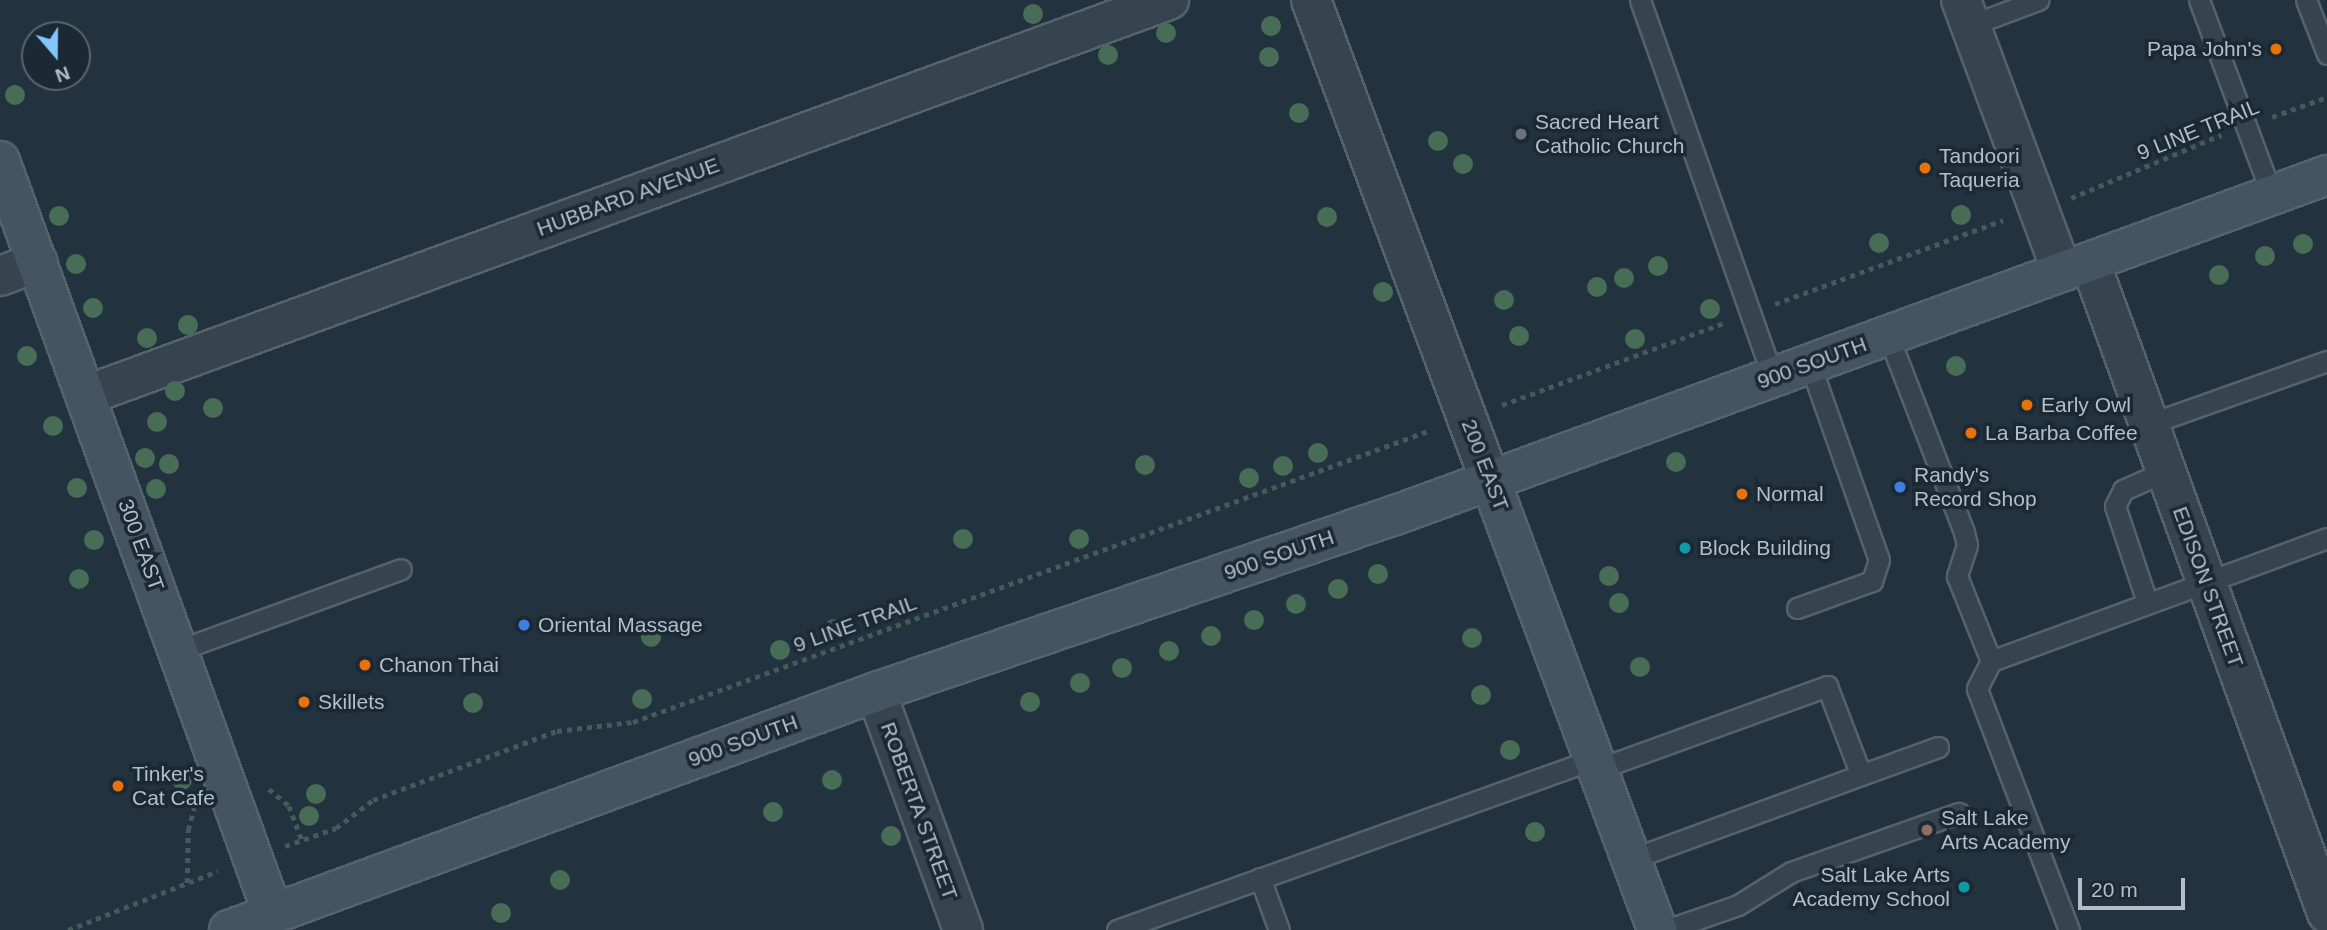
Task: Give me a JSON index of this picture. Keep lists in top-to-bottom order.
{
  "streets": {
    "street": [
      "HUBBARD AVENUE",
      "900 SOUTH",
      "200 EAST",
      "300 EAST",
      "EDISON STREET",
      "ROBERTA STREET"
    ],
    "path": ["9 LINE TRAIL"]
  },
  "crossings": [
    ["HUBBARD AVENUE", "300 EAST"],
    ["900 SOUTH", "200 EAST"],
    ["900 SOUTH", "300 EAST"],
    ["900 SOUTH", "EDISON STREET"],
    ["900 SOUTH", "ROBERTA STREET"]
  ],
  "places": [
    "Papa John's",
    "Sacred Heart Catholic Church",
    "Tandoori Taqueria",
    "Early Owl",
    "La Barba Coffee",
    "Randy's Record Shop",
    "Normal",
    "Block Building",
    "Oriental Massage",
    "Chanon Thai",
    "Skillets",
    "Tinker's Cat Cafe",
    "Salt Lake Arts Academy",
    "Salt Lake Arts Academy School"
  ],
  "scale_bar": "20 m",
  "north": "bottom"
}
